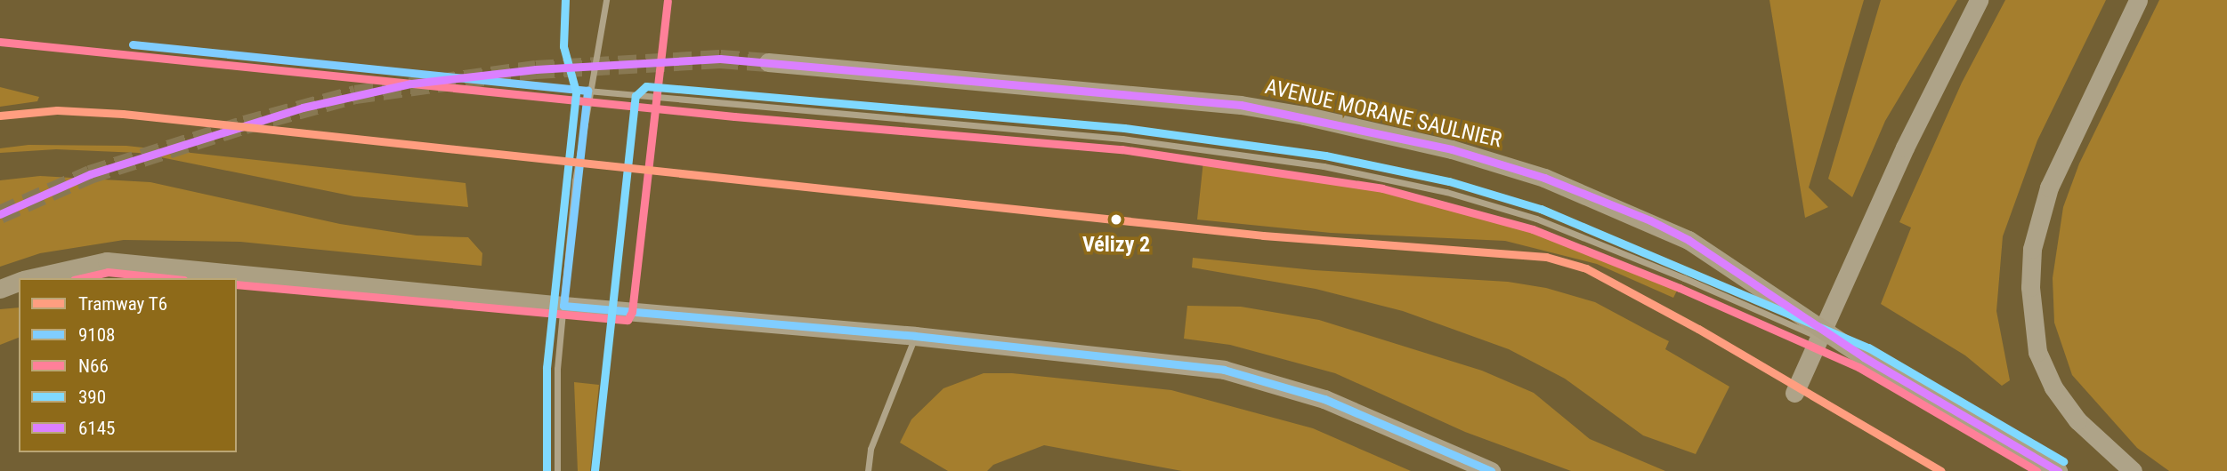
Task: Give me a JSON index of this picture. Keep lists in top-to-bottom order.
{
  "streets": {
    "main road": ["AVENUE MORANE SAULNIER"]
  },
  "places": ["Vélizy 2"],
  "lines": [
    "transit line 390",
    "transit line N66",
    "transit line 9108",
    "transit line 6145",
    "tram line T6"
  ],
  "legend": [
    "Tramway T6",
    "9108",
    "N66",
    "390",
    "6145"
  ]
}
